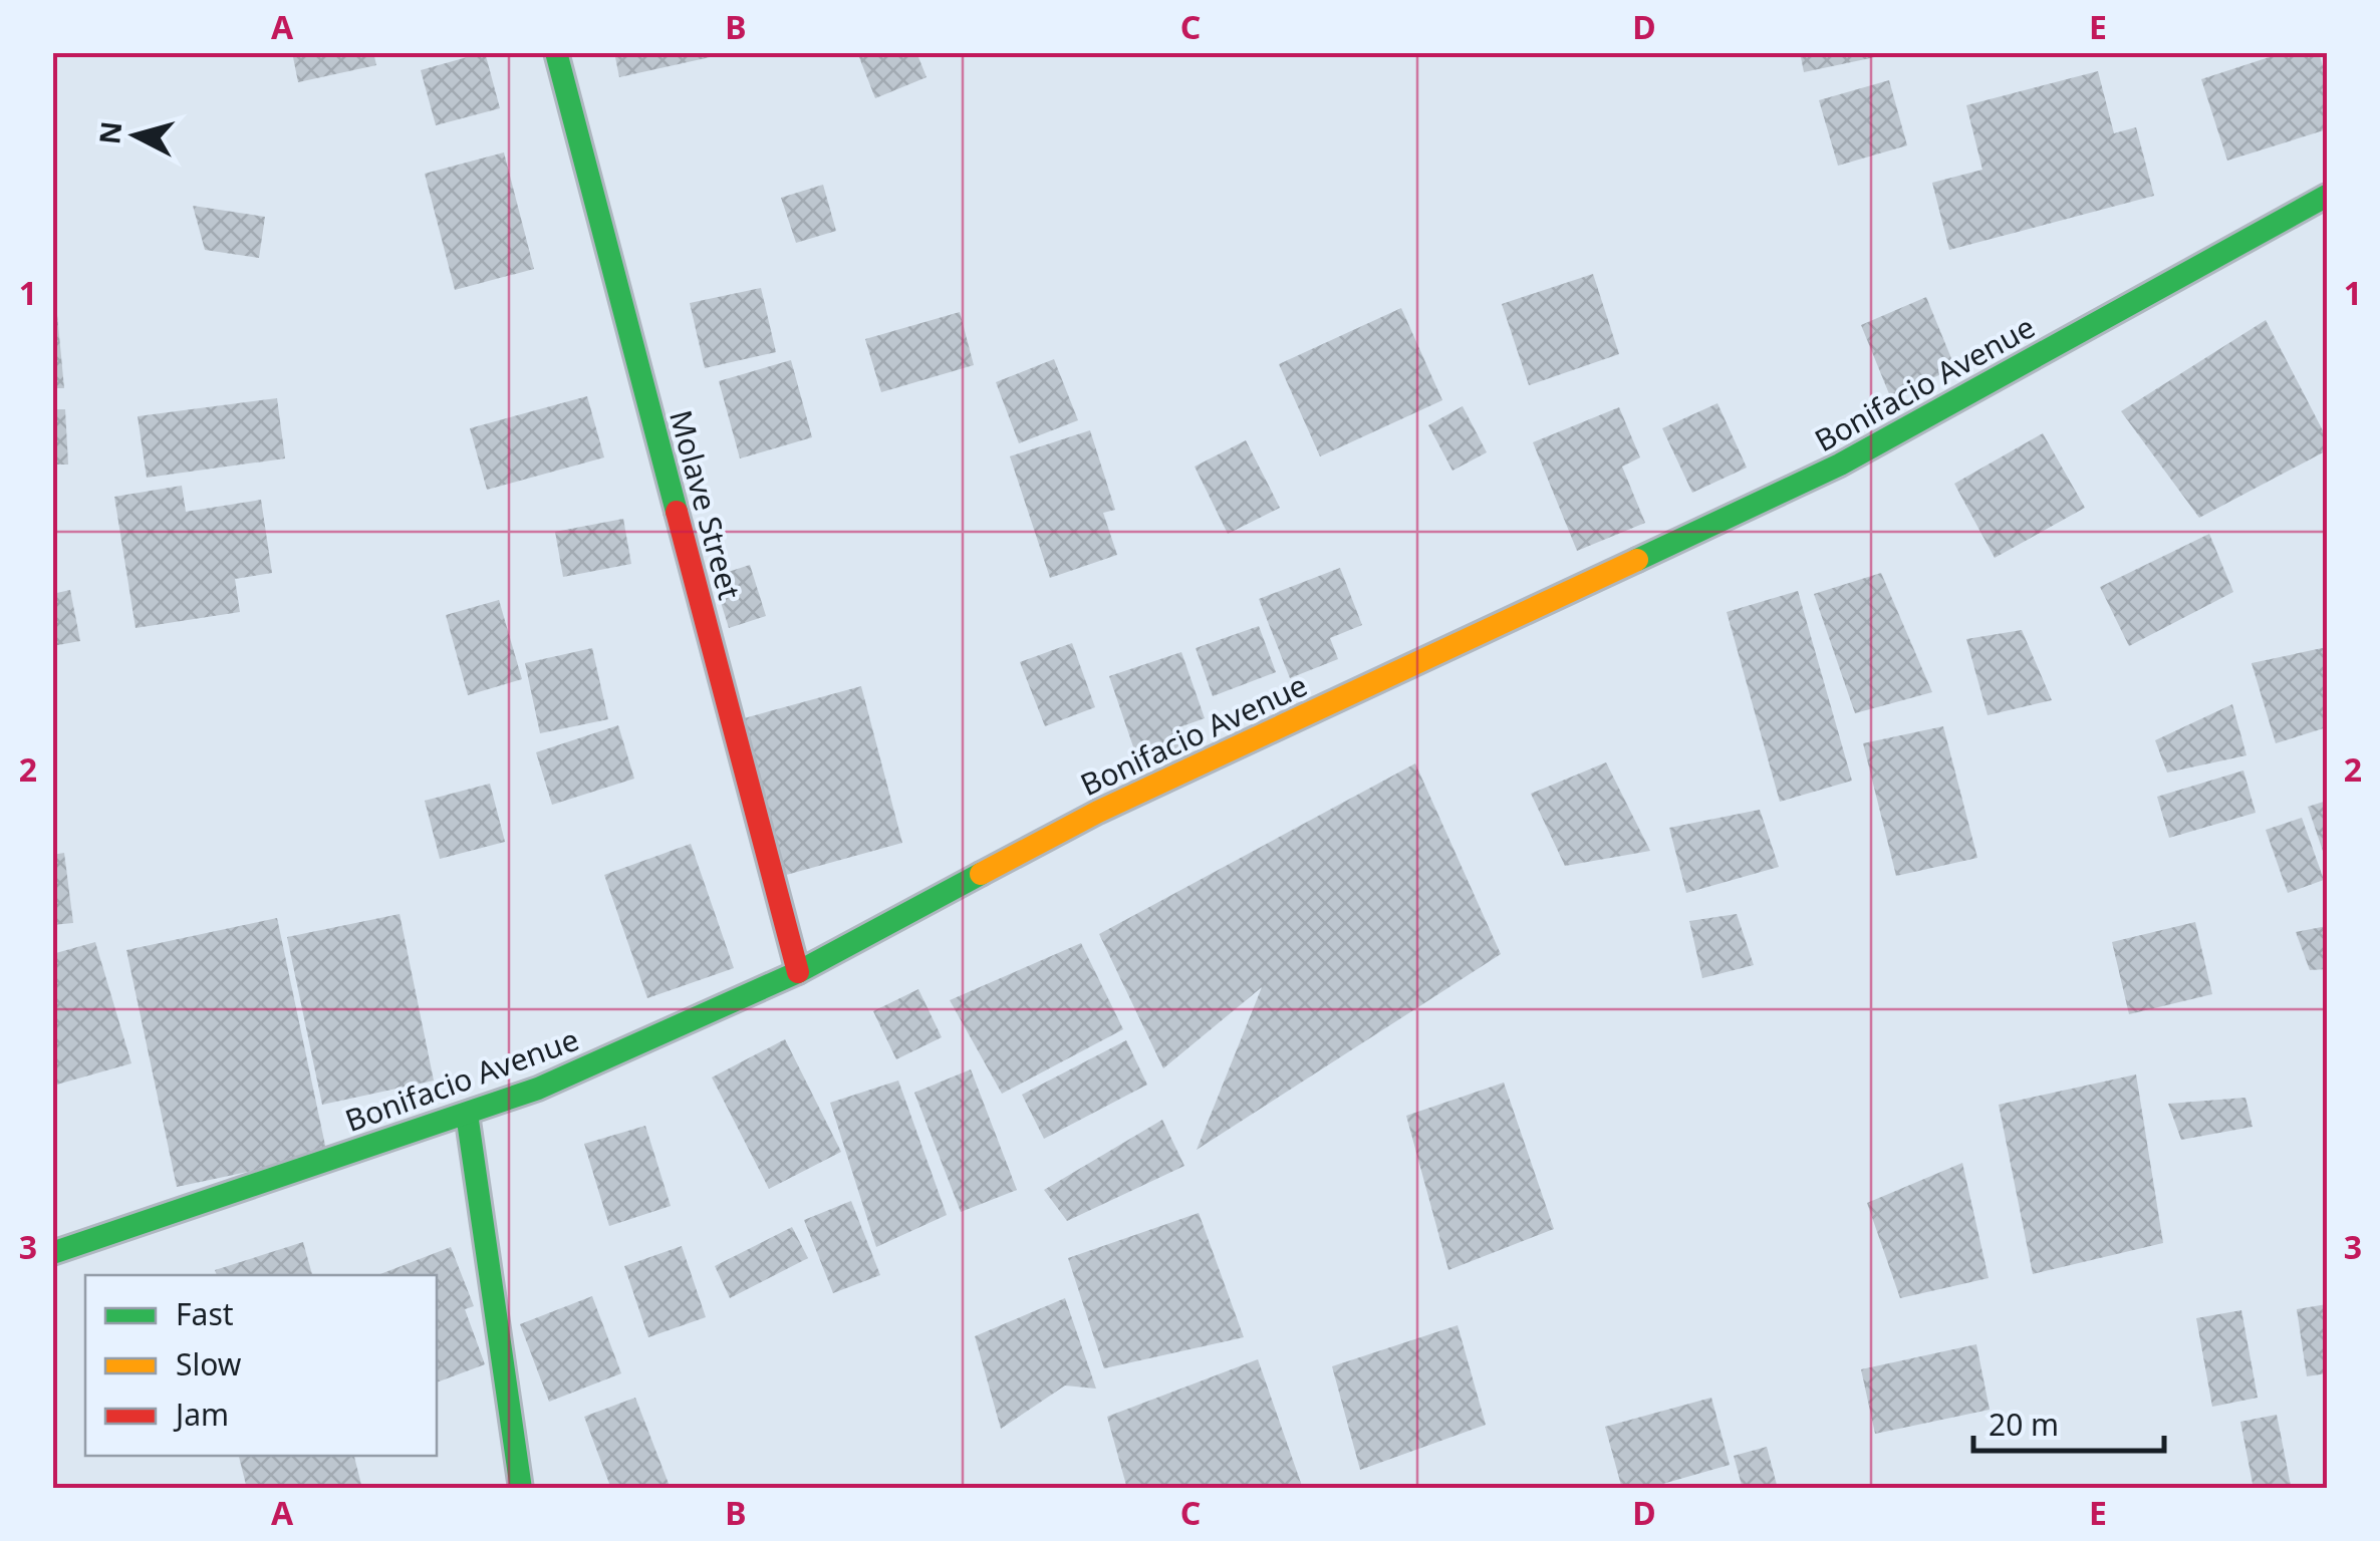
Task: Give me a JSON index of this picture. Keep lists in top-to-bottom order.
{
  "streets": {
    "street": ["Bonifacio Avenue", "Molave Street"]
  },
  "crossings": [
    ["Bonifacio Avenue", "Molave Street"]
  ],
  "legend": ["Fast", "Slow", "Jam"],
  "scale_bar": "20 m",
  "north": "left",
  "grid": {
    "columns": [
      "A",
      "B",
      "C",
      "D",
      "E"
    ],
    "rows": ["1", "2", "3"]
  }
}
